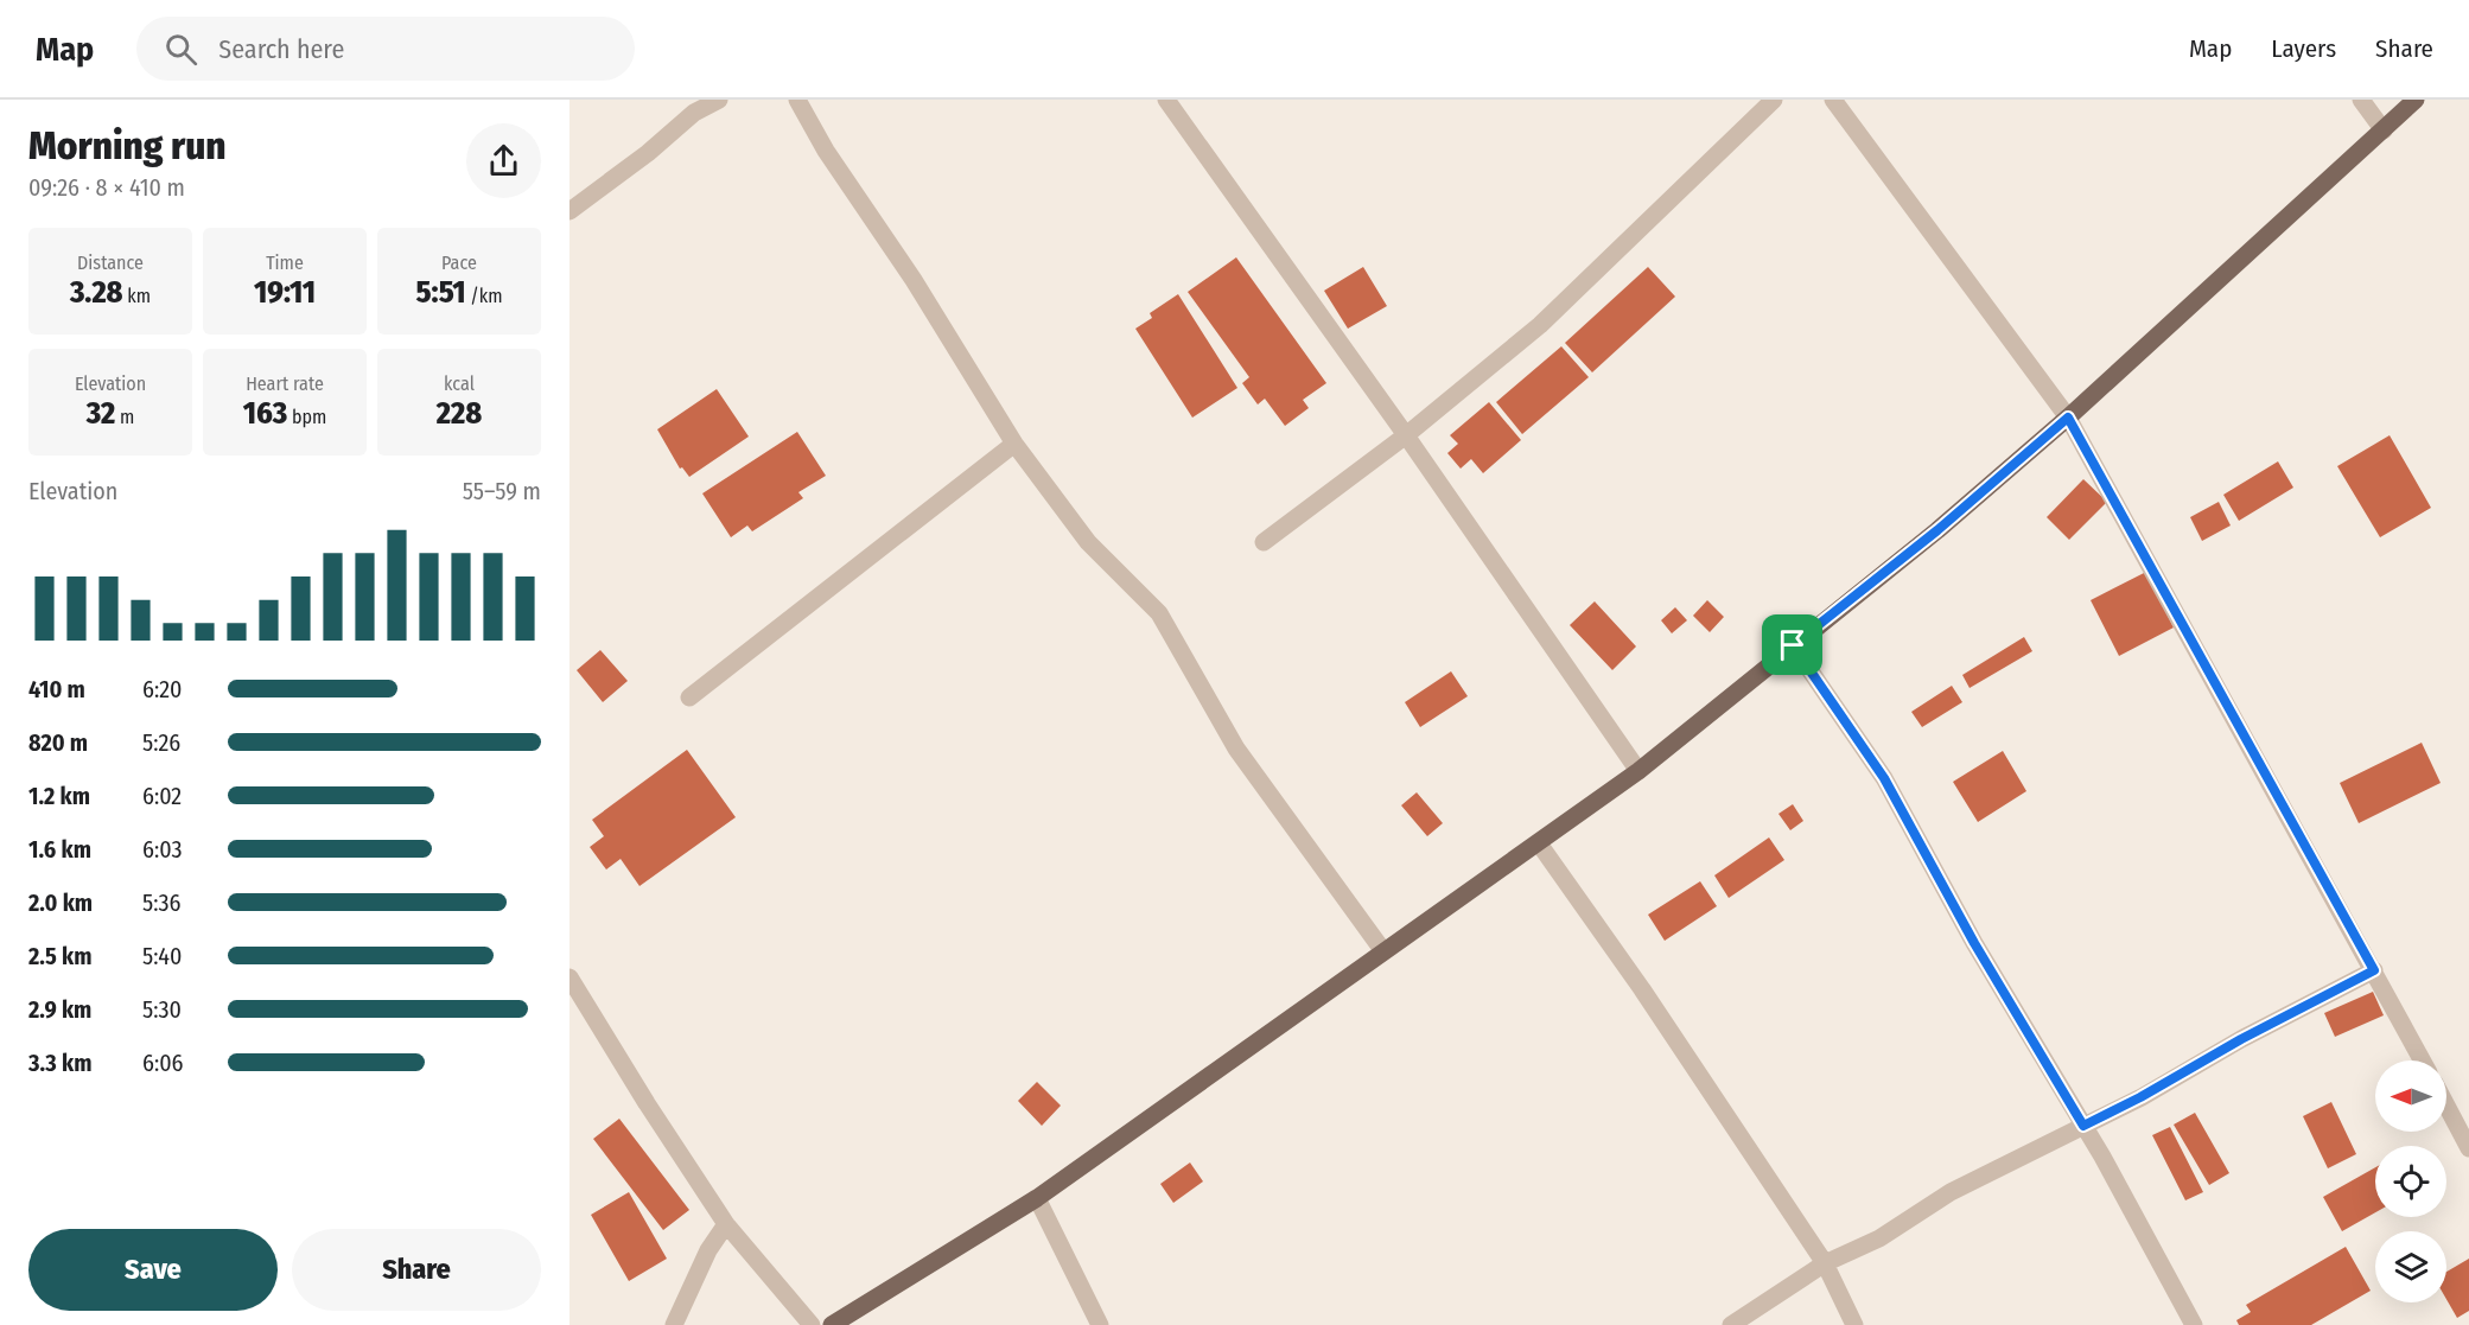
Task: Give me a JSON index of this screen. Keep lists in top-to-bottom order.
{
  "north": "left",
  "page": {
    "header": "Map",
    "search": "Search here",
    "nav": ["Map", "Layers", "Share"],
    "heading": ["Morning run", "09:26 · 8 × 410 m"],
    "stats": [
      ["Distance", "3.28 km"],
      ["Time", "19:11"],
      ["Pace", "5:51 /km"],
      ["Elevation", "32 m"],
      ["Heart rate", "163 bpm"],
      ["kcal", "228"]
    ],
    "chart": ["Elevation", "55–59 m"],
    "list": [
      {
        "name": "410 m",
        "note": "6:20"
      },
      {
        "name": "820 m",
        "note": "5:26"
      },
      {
        "name": "1.2 km",
        "note": "6:02"
      },
      {
        "name": "1.6 km",
        "note": "6:03"
      },
      {
        "name": "2.0 km",
        "note": "5:36"
      },
      {
        "name": "2.5 km",
        "note": "5:40"
      },
      {
        "name": "2.9 km",
        "note": "5:30"
      },
      {
        "name": "3.3 km",
        "note": "6:06"
      }
    ],
    "buttons": ["Save", "Share"]
  }
}
